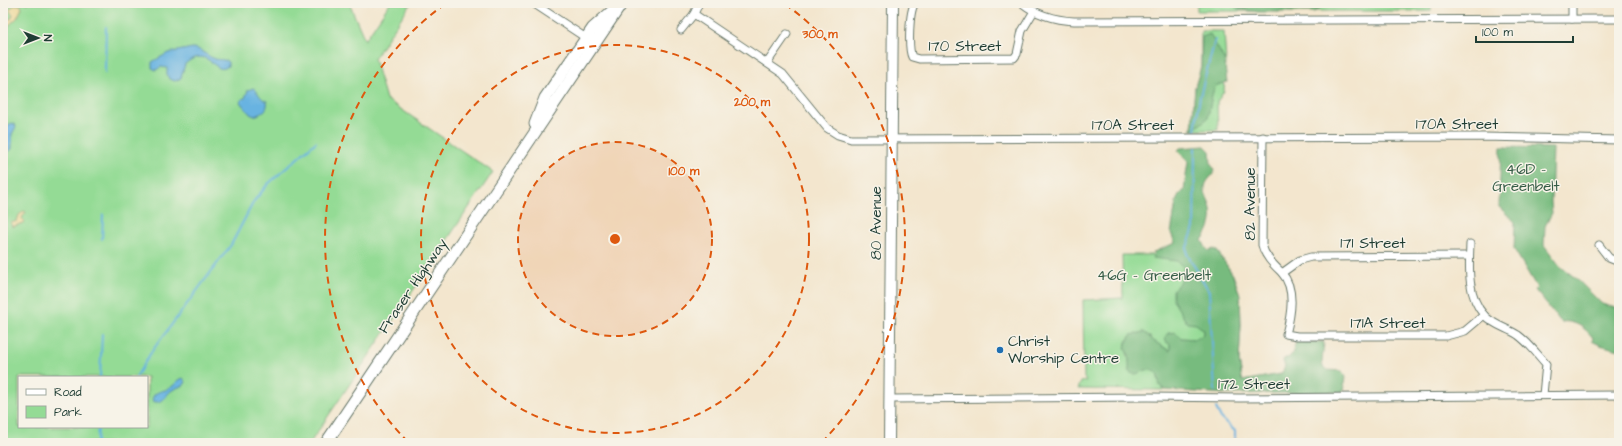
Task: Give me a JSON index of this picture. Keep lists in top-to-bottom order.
{
  "streets": {
    "main road": ["80 Avenue", "Fraser Highway"],
    "street": [
      "170 Street",
      "170A Street",
      "82 Avenue",
      "171 Street",
      "171A Street",
      "172 Street"
    ]
  },
  "crossings": [
    ["170A Street", "82 Avenue"],
    ["170A Street", "80 Avenue"],
    ["82 Avenue", "171 Street"],
    ["82 Avenue", "171A Street"],
    ["80 Avenue", "172 Street"]
  ],
  "parks": ["46D - Greenbelt", "46G - Greenbelt"],
  "places": ["Christ Worship Centre"],
  "legend": ["Road", "Park"],
  "scale_bar": "100 m",
  "north": "right",
  "rings": ["300 m", "200 m", "100 m"]
}
